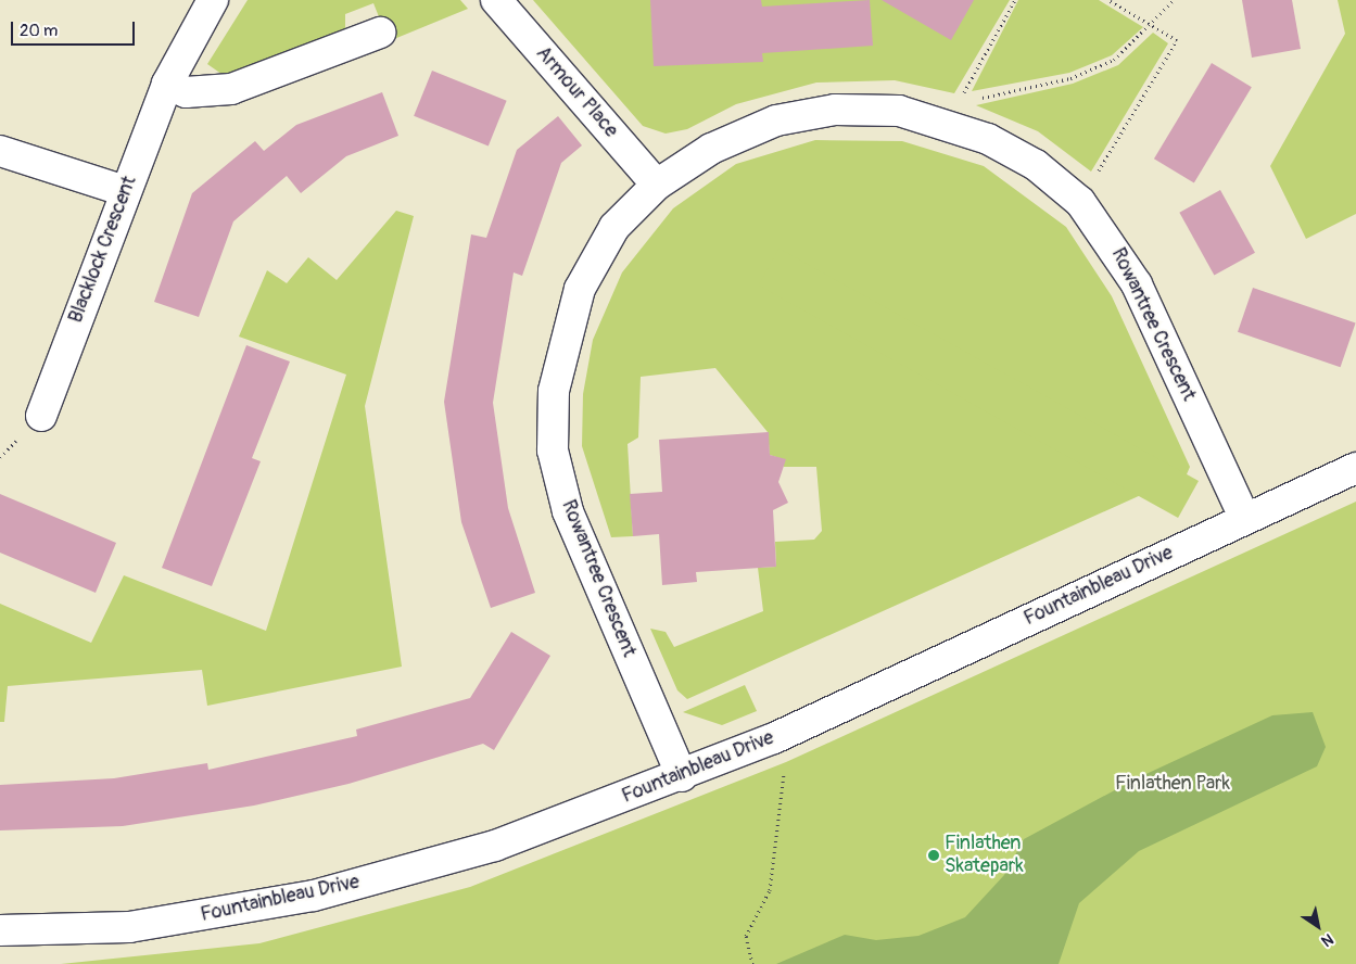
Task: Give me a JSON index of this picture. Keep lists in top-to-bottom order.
{
  "streets": {
    "street": [
      "Armour Place",
      "Blacklock Crescent",
      "Rowantree Crescent",
      "Fountainbleau Drive"
    ]
  },
  "crossings": [
    ["Armour Place", "Rowantree Crescent"],
    ["Rowantree Crescent", "Fountainbleau Drive"]
  ],
  "parks": ["Finlathen Park"],
  "places": ["Finlathen Skatepark"],
  "scale_bar": "20 m",
  "north": "bottom right"
}
